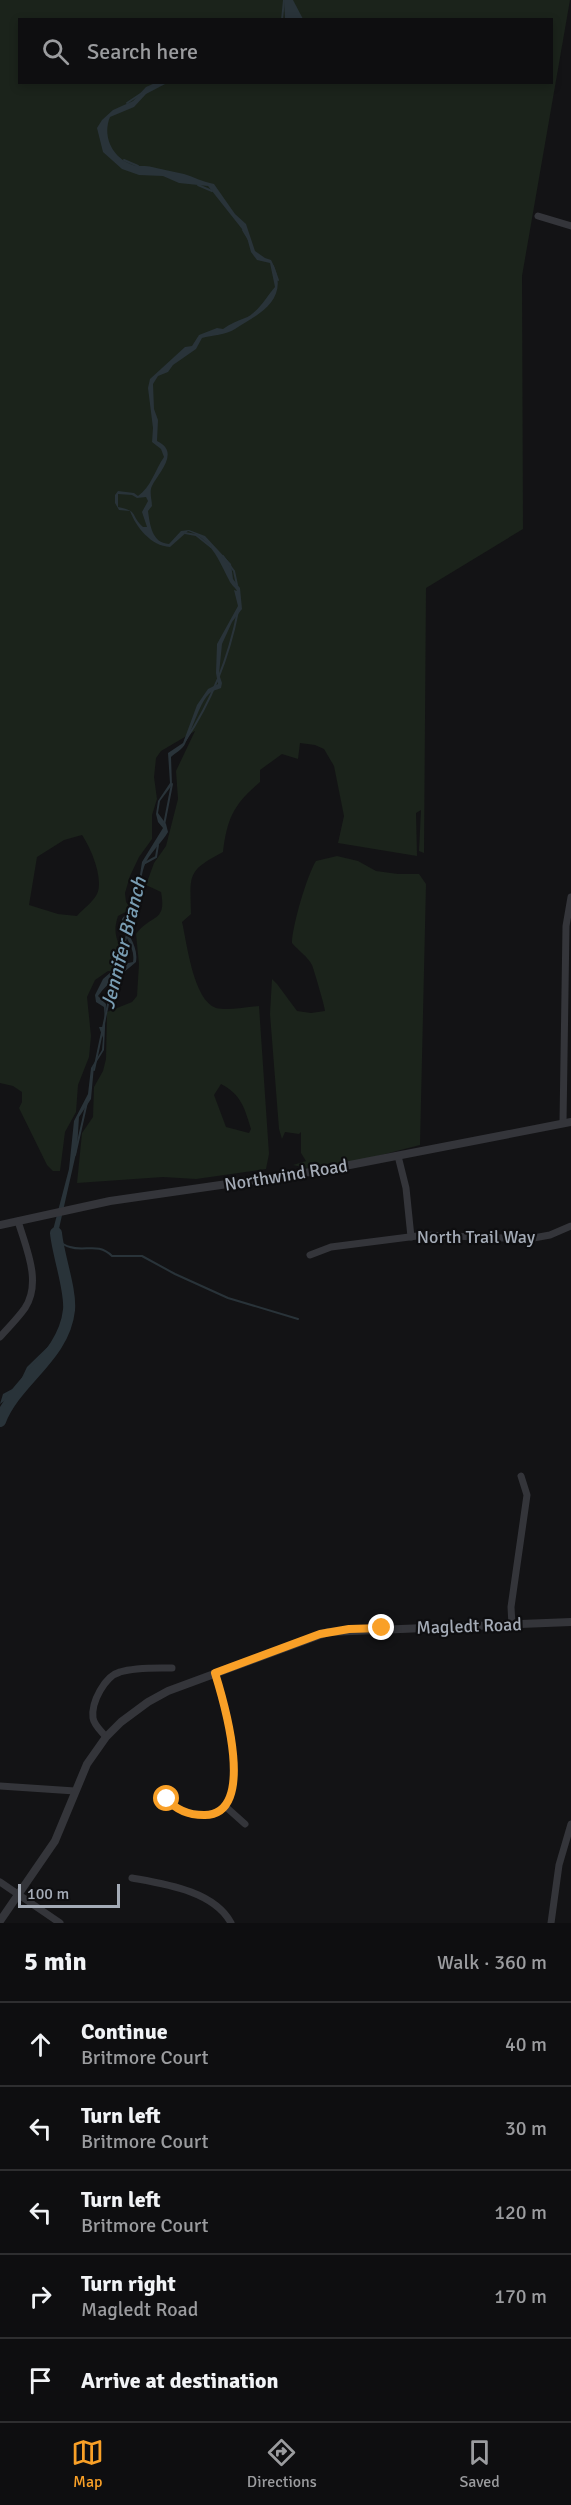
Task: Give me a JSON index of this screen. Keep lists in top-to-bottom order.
{
  "streets": {
    "street": ["Northwind Road", "North Trail Way", "Magledt Road"]
  },
  "water": ["Jennifer Branch"],
  "scale_bar": "100 m",
  "page": {
    "search": "Search here",
    "scale": "100 m",
    "heading": ["5 min", "Walk · 360 m"],
    "list": [
      ["Continue", "Britmore Court", "40 m"],
      ["Turn left", "Britmore Court", "30 m"],
      ["Turn left", "Britmore Court", "120 m"],
      ["Turn right", "Magledt Road", "170 m"],
      "Arrive at destination"
    ],
    "nav": ["Map", "Directions", "Saved"]
  }
}
